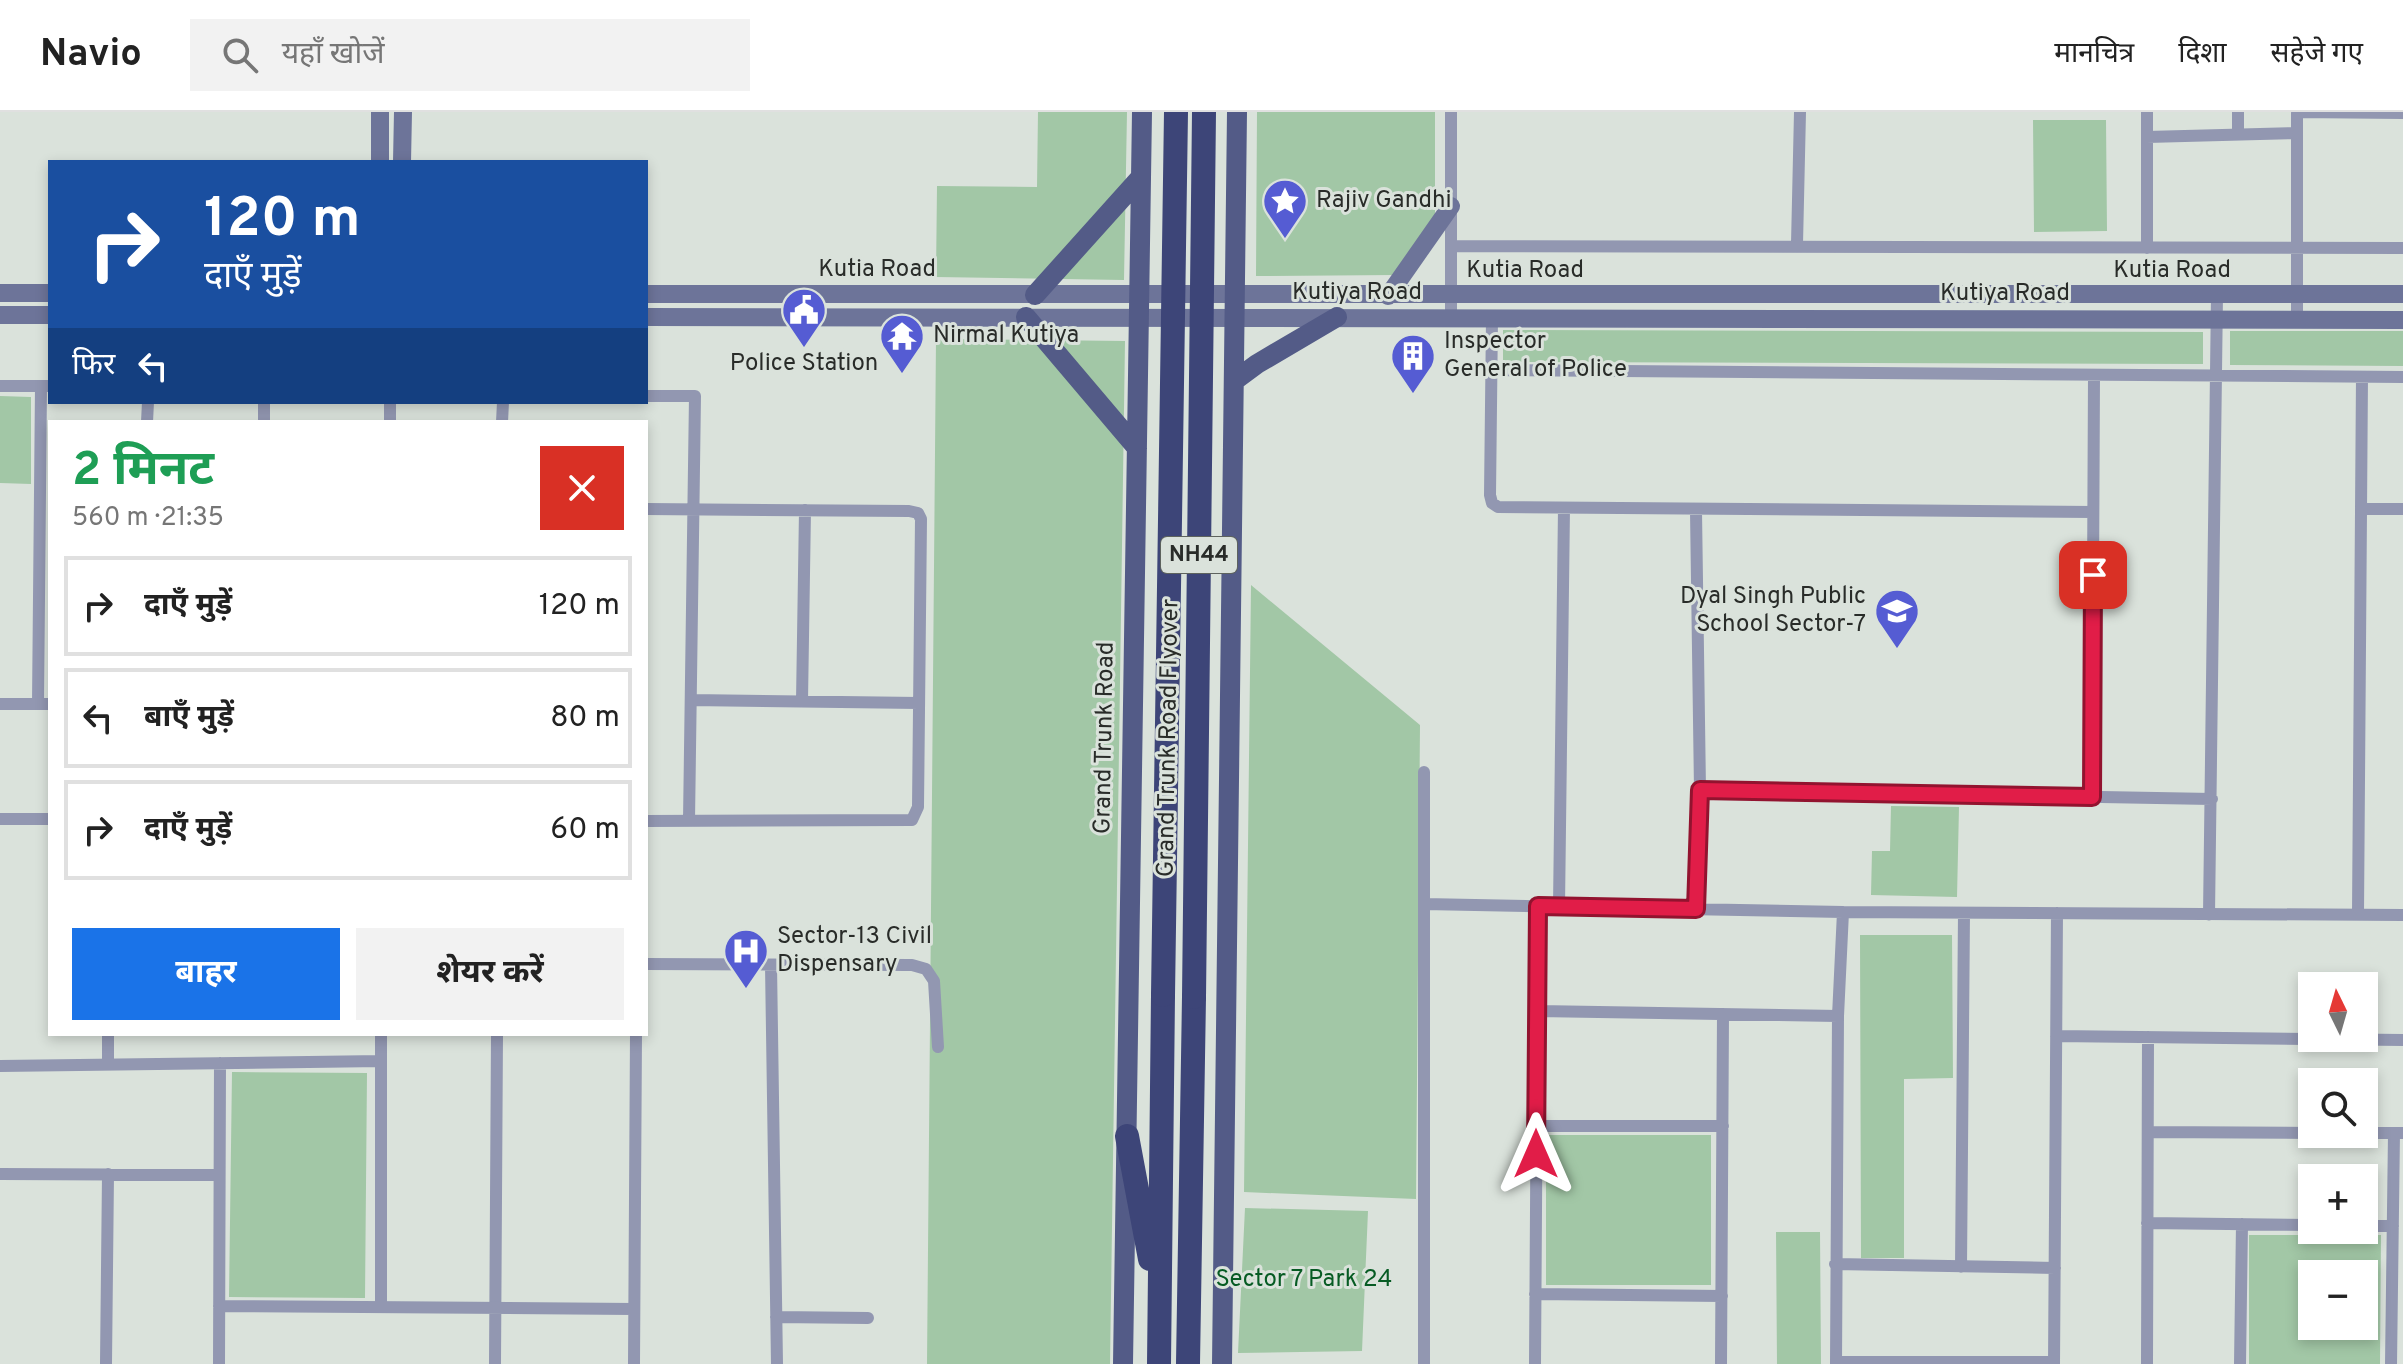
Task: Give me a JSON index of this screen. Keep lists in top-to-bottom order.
{
  "streets": {
    "highway": ["NH44", "Grand Trunk Road Flyover"],
    "main road": ["Grand Trunk Road"],
    "street": ["Kutia Road", "Kutiya Road"]
  },
  "crossings": [
    ["Kutia Road", "Grand Trunk Road"],
    ["Kutiya Road", "Grand Trunk Road"],
    ["NH44", "Grand Trunk Road Flyover"]
  ],
  "parks": ["Sector 7 Park 24"],
  "places": {
    "place": ["Rajiv Gandhi"],
    "public building": ["Police Station"],
    "temple": ["Nirmal Kutiya"],
    "building": ["Inspector General of Police"],
    "school or university": ["Dyal Singh Public School Sector-7"],
    "hospital": ["Sector-13 Civil Dispensary"]
  },
  "north": "top",
  "page": {
    "header": "Navio",
    "search": "यहाँ खोजें",
    "nav": ["मानचित्र", "दिशा", "सहेजे गए"],
    "turn": ["120 m", "दाएँ मुड़ें"],
    "then": "फिर",
    "heading": ["2 मिनट", "560 m · 21:35"],
    "list": [
      {
        "name": "दाएँ मुड़ें",
        "value": "120 m"
      },
      {
        "name": "बाएँ मुड़ें",
        "value": "80 m"
      },
      {
        "name": "दाएँ मुड़ें",
        "value": "60 m"
      }
    ],
    "buttons": ["बाहर", "शेयर करें"],
    "map_buttons": ["+", "−"]
  }
}
